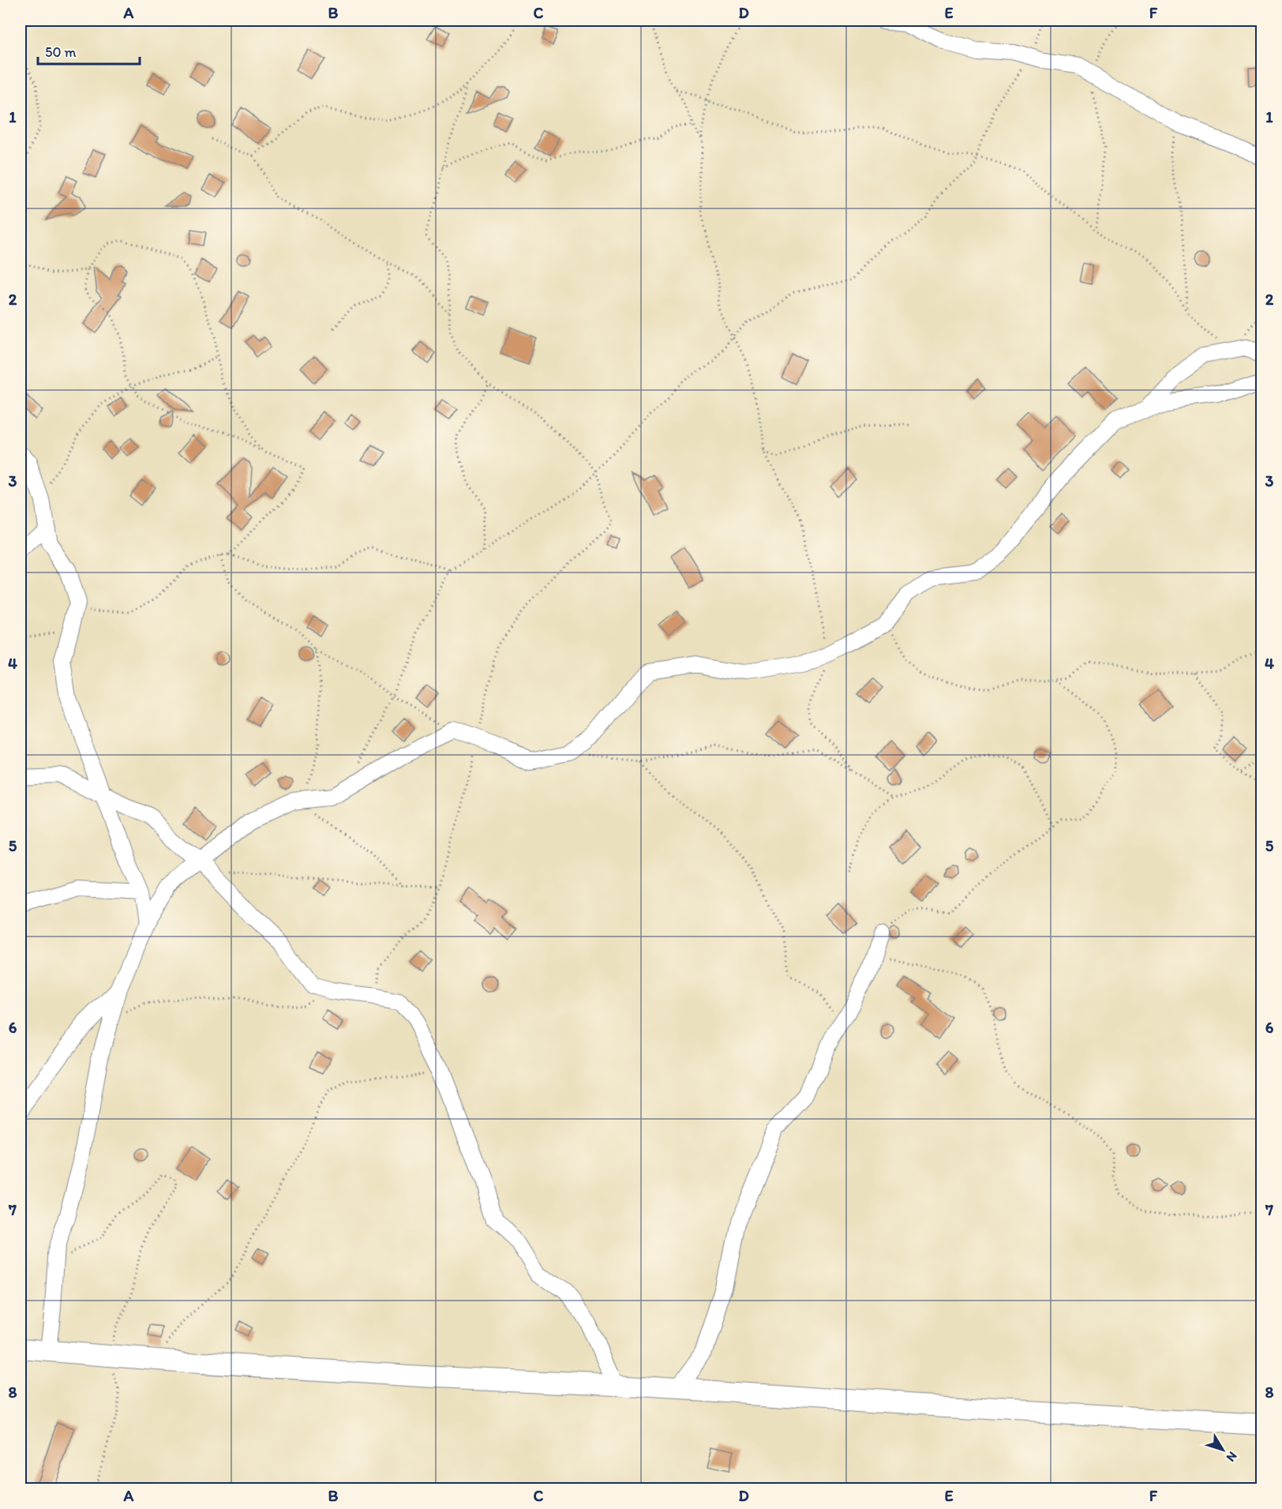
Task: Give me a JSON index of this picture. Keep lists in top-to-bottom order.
{
  "scale_bar": "50 m",
  "north": "bottom right",
  "grid": {
    "columns": [
      "A",
      "B",
      "C",
      "D",
      "E",
      "F"
    ],
    "rows": [
      "1",
      "2",
      "3",
      "4",
      "5",
      "6",
      "7",
      "8"
    ]
  }
}
